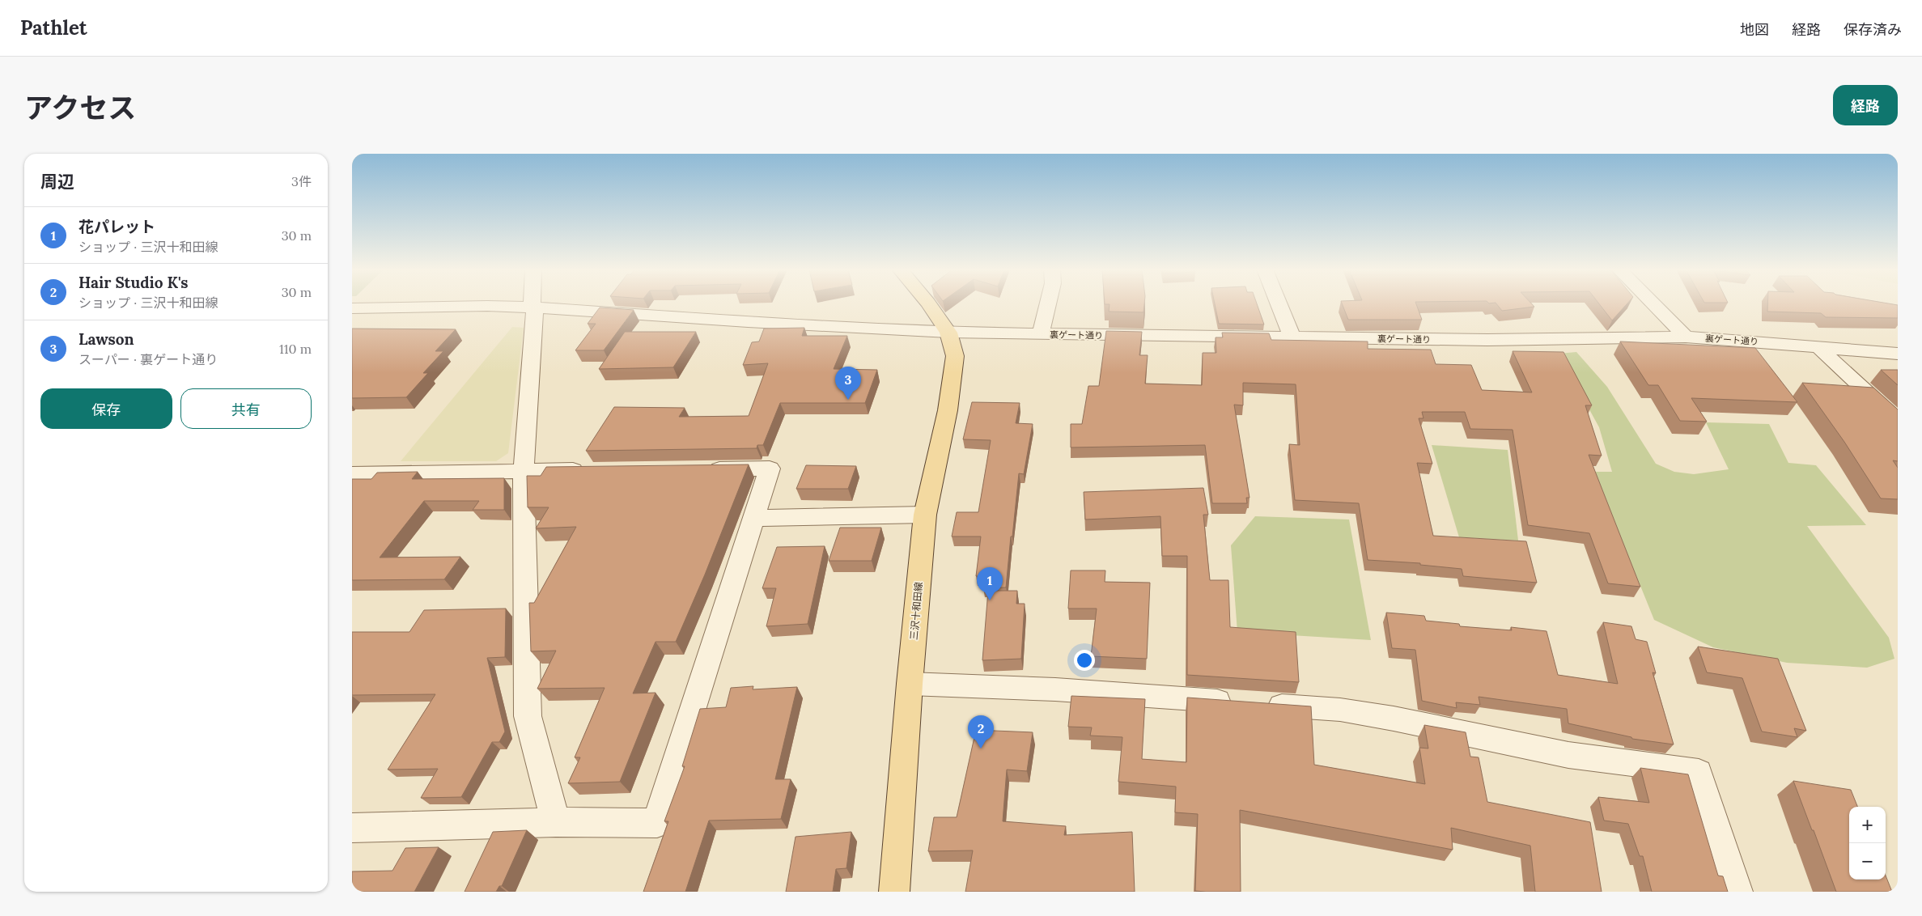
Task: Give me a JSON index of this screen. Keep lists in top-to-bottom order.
{
  "streets": {
    "main road": ["三沢十和田線"],
    "street": ["裏ゲート通り"]
  },
  "crossings": [
    ["裏ゲート通り", "三沢十和田線"]
  ],
  "page": {
    "header": "Pathlet",
    "nav": ["地図", "経路", "保存済み"],
    "title": "アクセス",
    "buttons": [
      "経路",
      ["保存", "共有"]
    ],
    "heading": ["周辺", "3件"],
    "list": [
      {
        "mark": "1",
        "name": "花パレット",
        "note": "ショップ · 三沢十和田線",
        "value": "30 m"
      },
      {
        "mark": "2",
        "name": "Hair Studio K's",
        "note": "ショップ · 三沢十和田線",
        "value": "30 m"
      },
      {
        "mark": "3",
        "name": "Lawson",
        "note": "スーパー · 裏ゲート通り",
        "value": "110 m"
      }
    ],
    "pins": ["3", "1", "2"],
    "map_buttons": ["+", "−"]
  }
}
